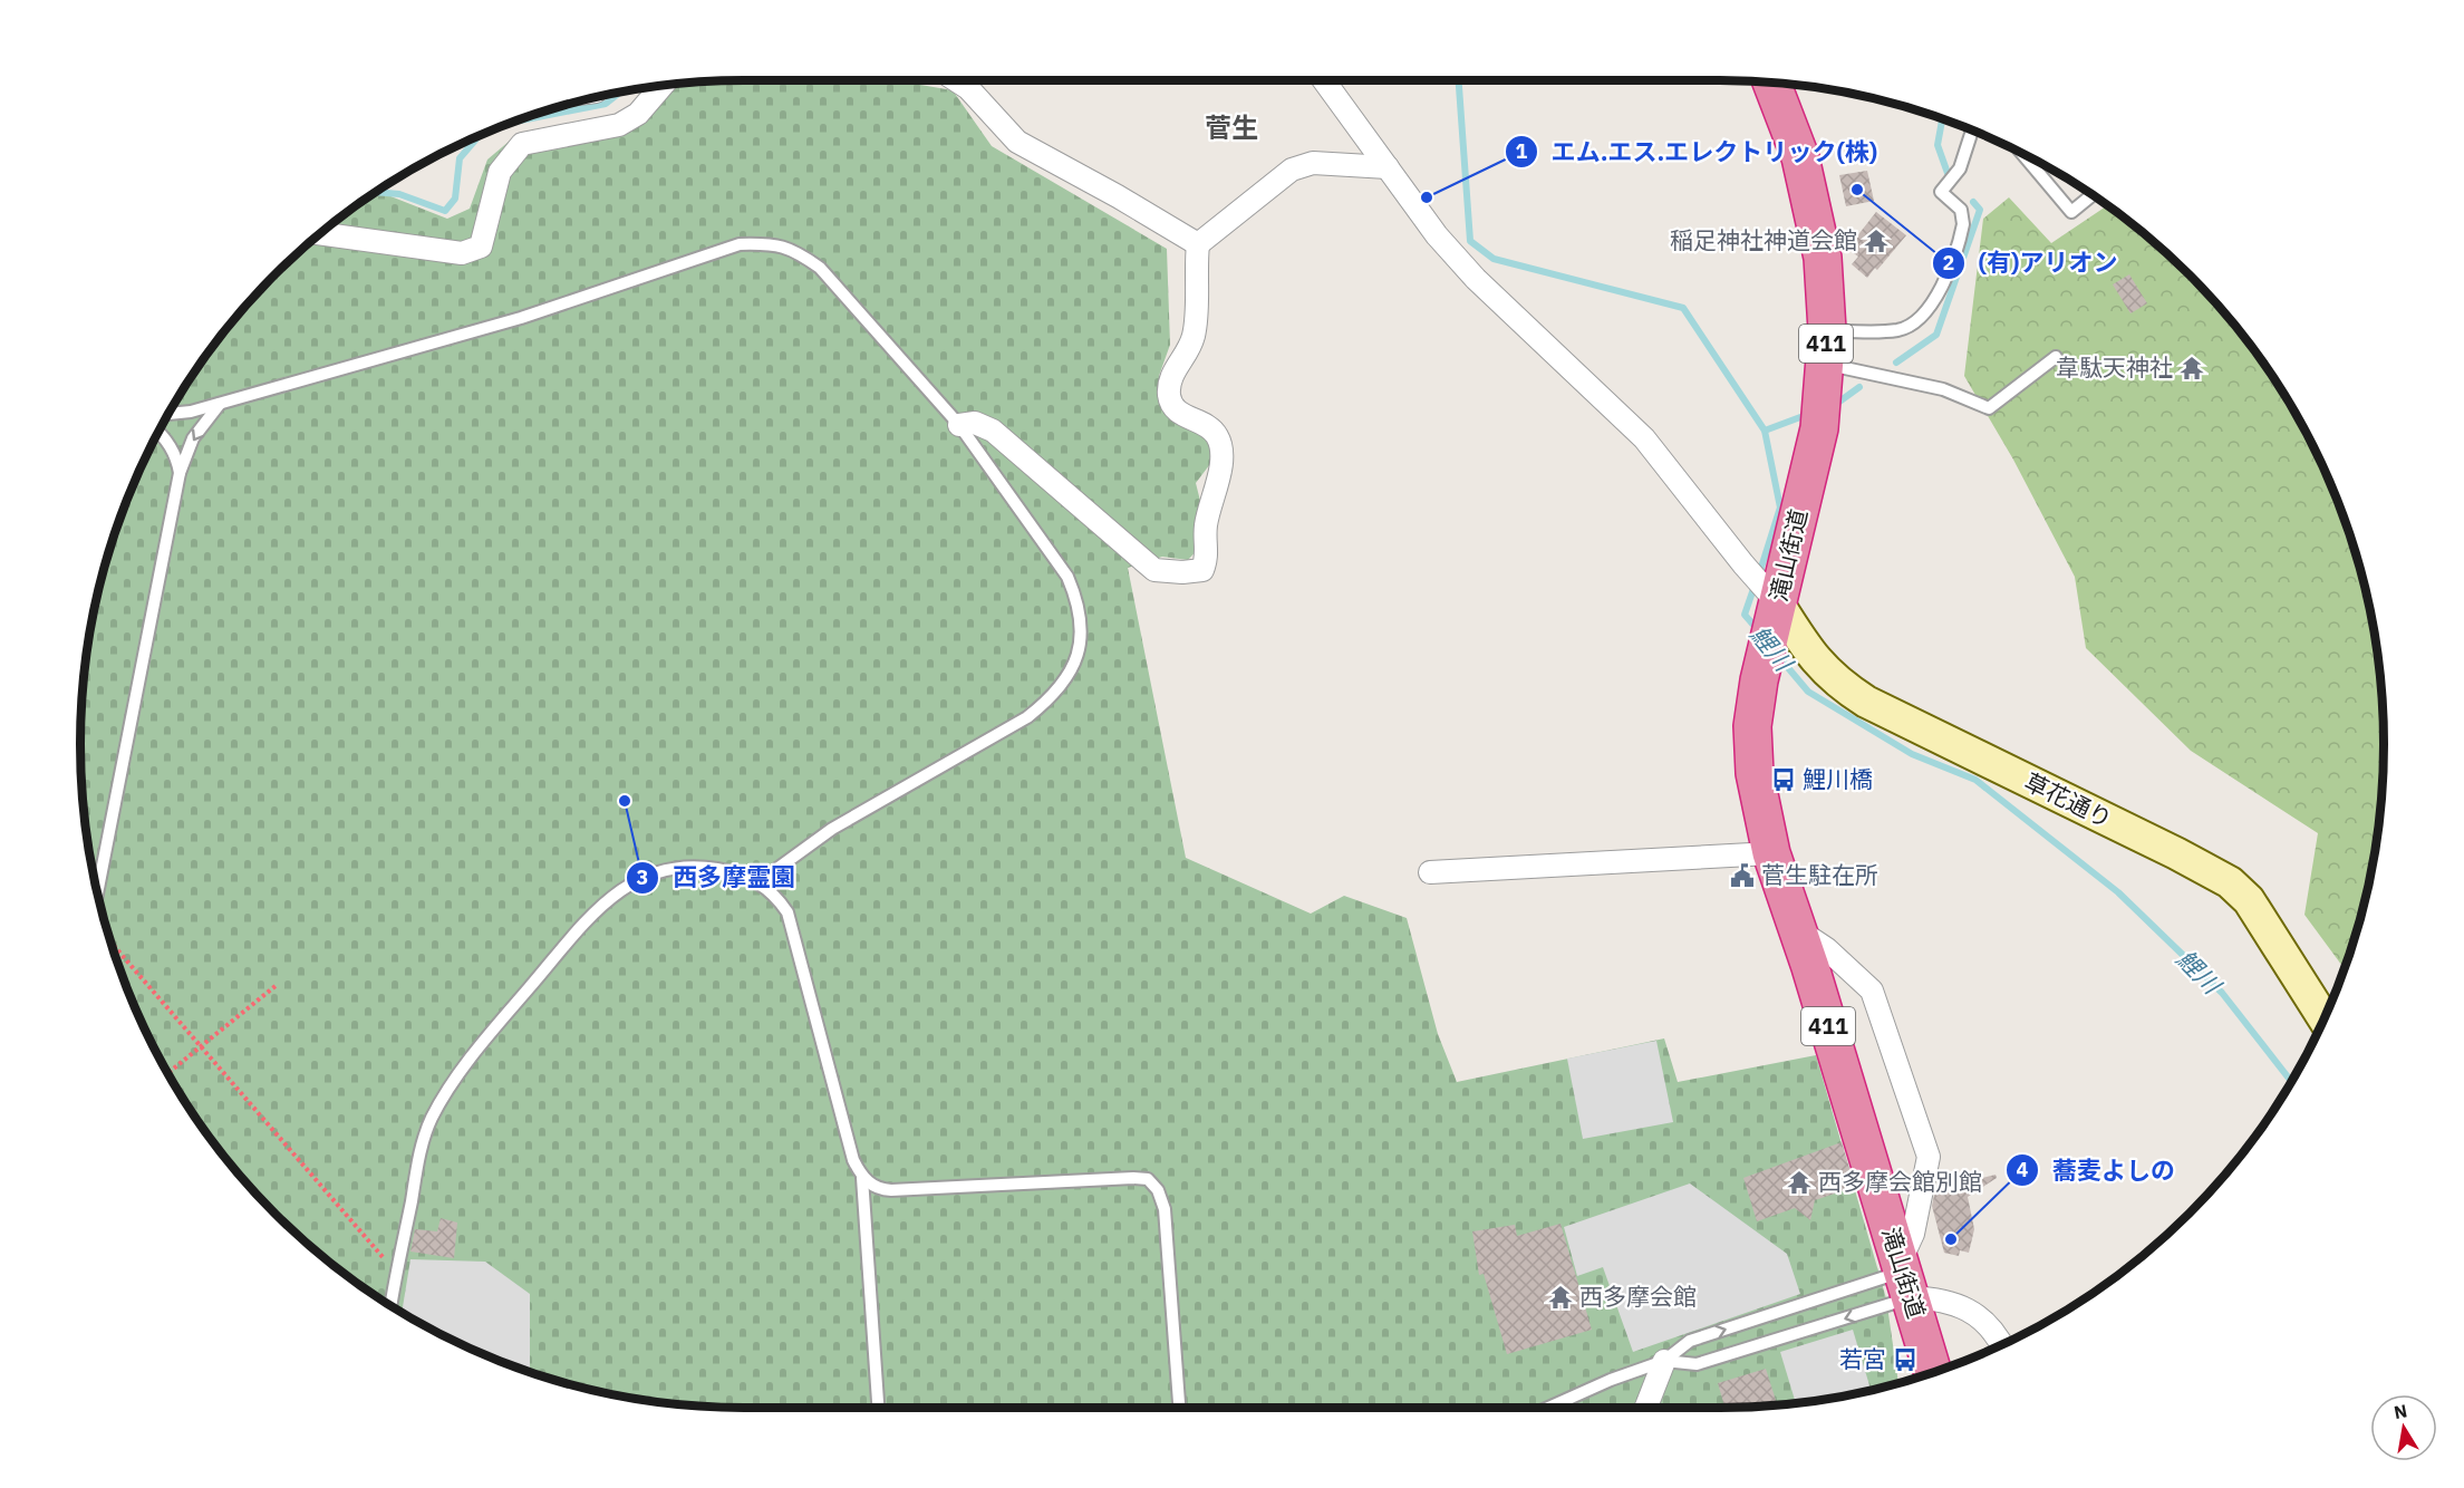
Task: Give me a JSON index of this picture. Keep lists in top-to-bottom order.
{
  "streets": {
    "highway": ["411", "滝山街道"],
    "street": ["草花通り"]
  },
  "crossings": [
    ["滝山街道", "草花通り"]
  ],
  "districts": ["菅生"],
  "water": ["鯉川"],
  "places": {
    "other": [
      "(有)アリオン",
      "エム.エス.エレクトリック(株)",
      "西多摩霊園",
      "蕎麦よしの"
    ],
    "temple": [
      "稲足神社神道会館",
      "韋駄天神社",
      "西多摩会館別館",
      "西多摩会館"
    ],
    "bus stop": ["鯉川橋", "若宮"],
    "public building": ["菅生駐在所"]
  },
  "north": "top"
}
